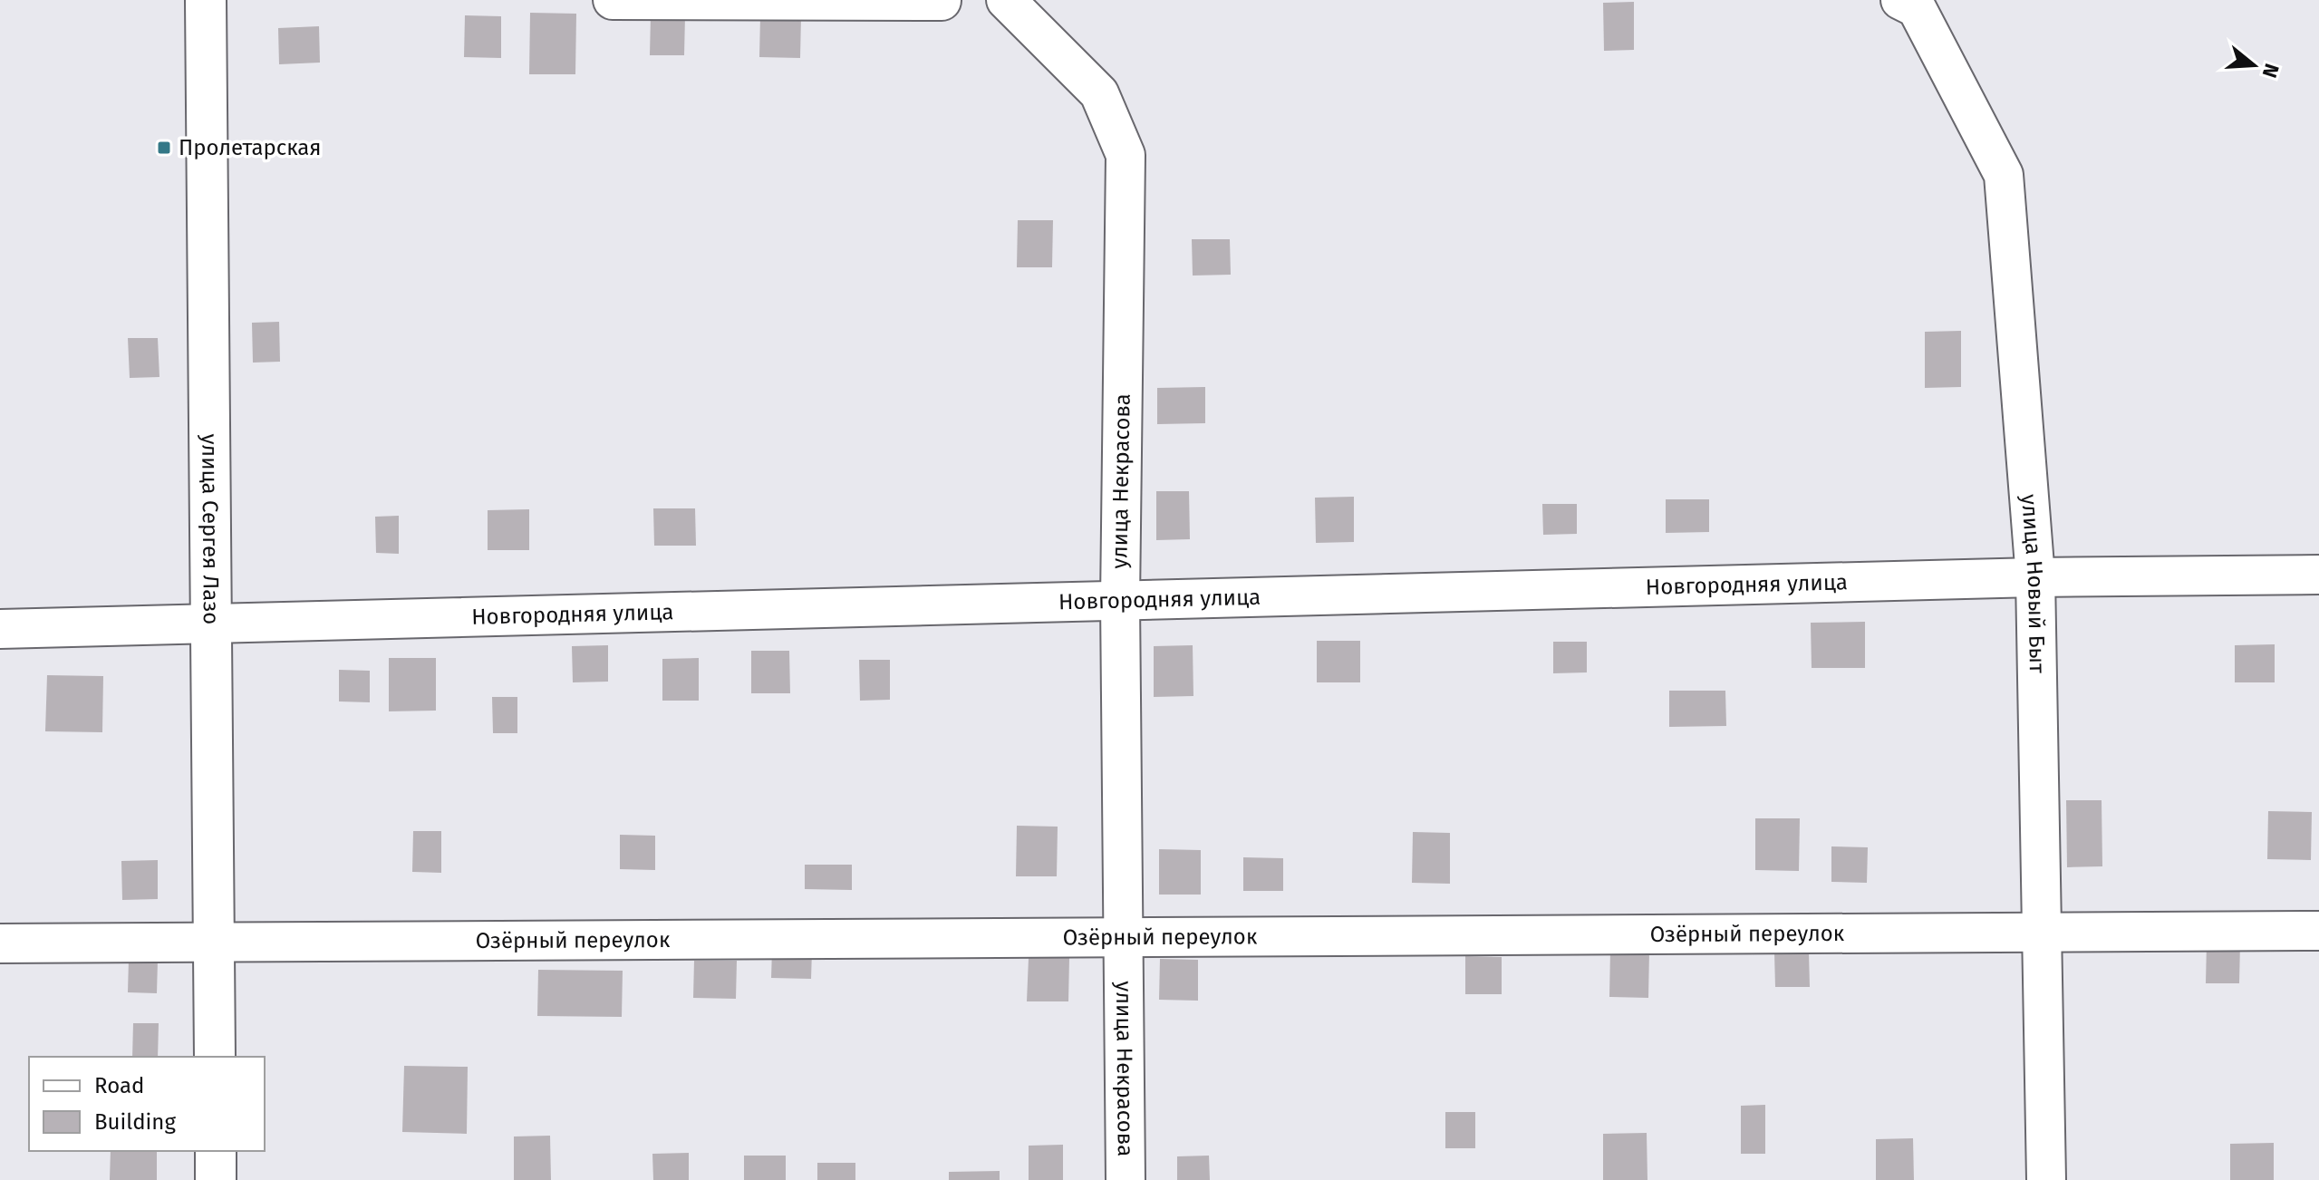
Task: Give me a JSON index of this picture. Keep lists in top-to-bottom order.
{
  "streets": {
    "main road": ["улица Сергея Лазо"],
    "street": [
      "улица Некрасова",
      "улица Новый Быт",
      "Новгородняя улица",
      "Озёрный переулок"
    ]
  },
  "crossings": [
    ["улица Некрасова", "Новгородняя улица"],
    ["улица Некрасова", "Озёрный переулок"],
    ["улица Сергея Лазо", "Новгородняя улица"],
    ["улица Сергея Лазо", "Озёрный переулок"],
    ["улица Новый Быт", "Новгородняя улица"],
    ["улица Новый Быт", "Озёрный переулок"]
  ],
  "places": {
    "transit": ["Пролетарская"]
  },
  "legend": ["Road", "Building"],
  "north": "right"
}
